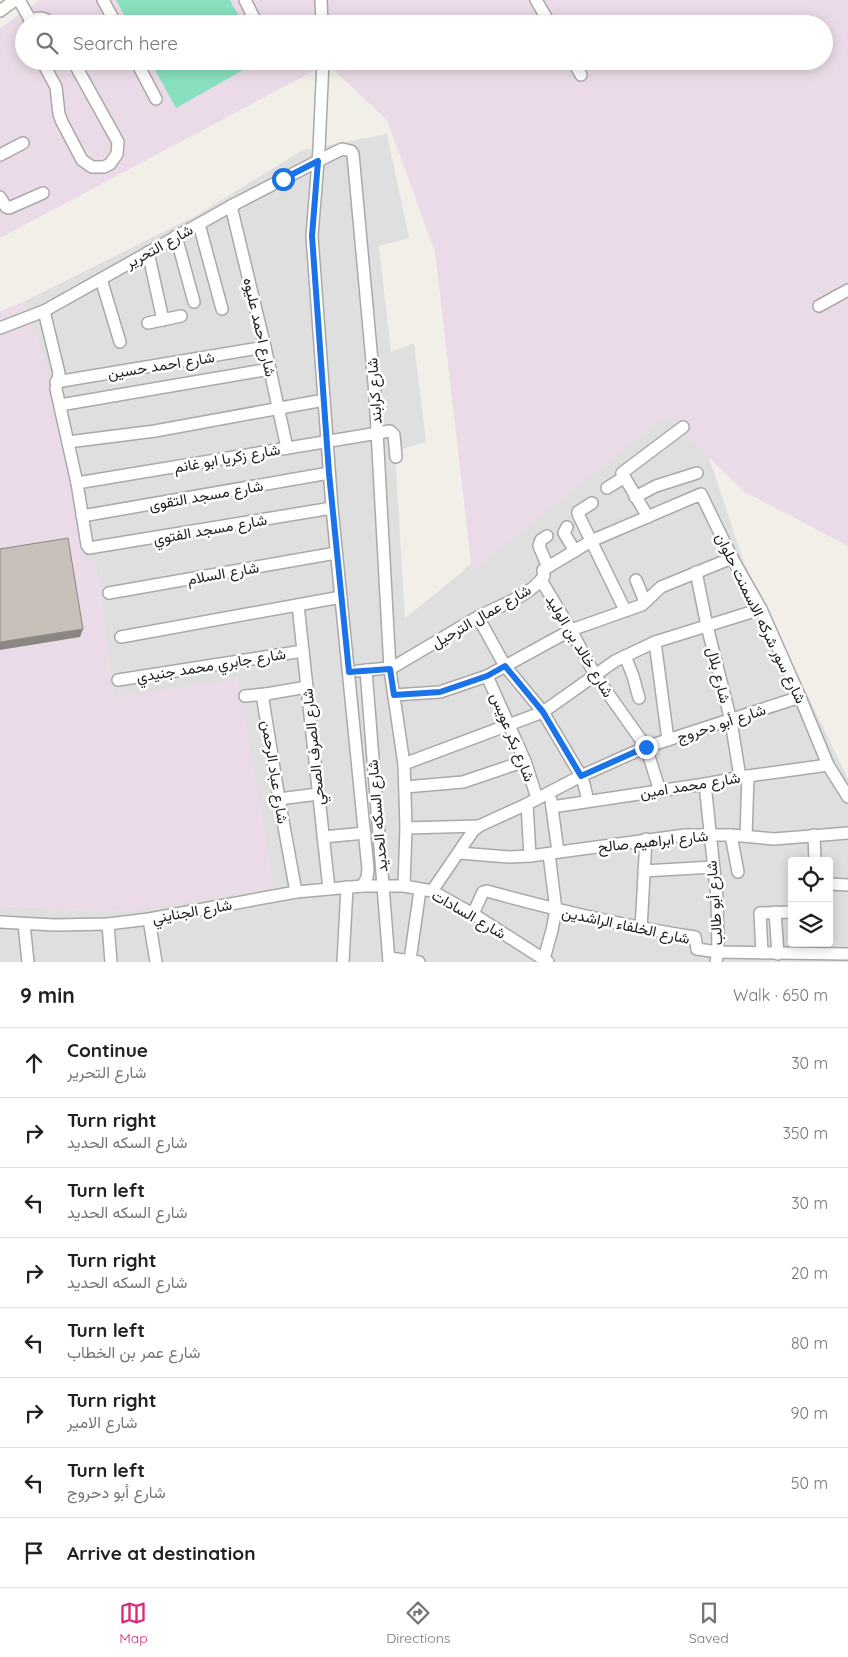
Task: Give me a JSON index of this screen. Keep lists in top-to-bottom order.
{
  "streets": {
    "street": [
      "شارع التحرير",
      "شارع احمد عليوه",
      "شارع احمد حسين",
      "شارع كرابند",
      "شارع زكريا ابو غانم",
      "شارع مسجد التقوى",
      "شارع مسجد الفتوي",
      "شارع السلام",
      "شارع عمال الترحيل",
      "شارع سور شركه الاسمنت حلوان",
      "شارع خالد بن الوليد",
      "شارع جابري محمد جنيدي",
      "شارع بلال",
      "شارع أبو دحروج",
      "شارع بكر عويس",
      "شارع الصرف الصحي",
      "شارع عباد الرحمن",
      "شارع محمد امين",
      "شارع السكه الحديد",
      "شارع ابراهيم صالح",
      "شارع أبو طالب",
      "شارع الجنايني",
      "شارع السادات",
      "شارع الخلفاء الراشدين"
    ]
  },
  "crossings": [
    ["شارع التحرير", "شارع احمد عليوه"],
    ["شارع التحرير", "شارع كرابند"],
    ["شارع التحرير", "شارع السكه الحديد"],
    ["شارع احمد عليوه", "شارع احمد حسين"],
    ["شارع احمد عليوه", "شارع زكريا ابو غانم"],
    ["شارع كرابند", "شارع زكريا ابو غانم"],
    ["شارع كرابند", "شارع عمال الترحيل"],
    ["شارع كرابند", "شارع السكه الحديد"],
    ["شارع زكريا ابو غانم", "شارع السكه الحديد"],
    ["شارع مسجد التقوى", "شارع مسجد الفتوي"],
    ["شارع مسجد التقوى", "شارع السكه الحديد"],
    ["شارع مسجد الفتوي", "شارع السكه الحديد"],
    ["شارع السلام", "شارع السكه الحديد"],
    ["شارع عمال الترحيل", "شارع خالد بن الوليد"],
    ["شارع عمال الترحيل", "شارع السكه الحديد"],
    ["شارع سور شركه الاسمنت حلوان", "شارع أبو دحروج"],
    ["شارع سور شركه الاسمنت حلوان", "شارع محمد امين"],
    ["شارع خالد بن الوليد", "شارع أبو دحروج"],
    ["شارع خالد بن الوليد", "شارع محمد امين"],
    ["شارع جابري محمد جنيدي", "شارع الصرف الصحي"],
    ["شارع بلال", "شارع أبو دحروج"],
    ["شارع بلال", "شارع محمد امين"],
    ["شارع بلال", "شارع ابراهيم صالح"],
    ["شارع أبو دحروج", "شارع بكر عويس"],
    ["شارع أبو دحروج", "شارع السكه الحديد"],
    ["شارع أبو دحروج", "شارع ابراهيم صالح"],
    ["شارع أبو دحروج", "شارع السادات"],
    ["شارع بكر عويس", "شارع ابراهيم صالح"],
    ["شارع الصرف الصحي", "شارع الجنايني"],
    ["شارع عباد الرحمن", "شارع الجنايني"],
    ["شارع محمد امين", "شارع أبو طالب"],
    ["شارع السكه الحديد", "شارع الجنايني"],
    ["شارع السكه الحديد", "شارع السادات"],
    ["شارع ابراهيم صالح", "شارع أبو طالب"],
    ["شارع أبو طالب", "شارع الخلفاء الراشدين"],
    ["شارع الجنايني", "شارع السادات"],
    ["شارع السادات", "شارع الخلفاء الراشدين"]
  ],
  "page": {
    "search": "Search here",
    "heading": ["9 min", "Walk · 650 m"],
    "list": [
      ["Continue", "شارع التحرير", "30 m"],
      ["Turn right", "شارع السكه الحديد", "350 m"],
      ["Turn left", "شارع السكه الحديد", "30 m"],
      ["Turn right", "شارع السكه الحديد", "20 m"],
      ["Turn left", "شارع عمر بن الخطاب", "80 m"],
      ["Turn right", "شارع الامير", "90 m"],
      ["Turn left", "شارع أبو دحروج", "50 m"],
      "Arrive at destination"
    ],
    "nav": ["Map", "Directions", "Saved"]
  }
}
